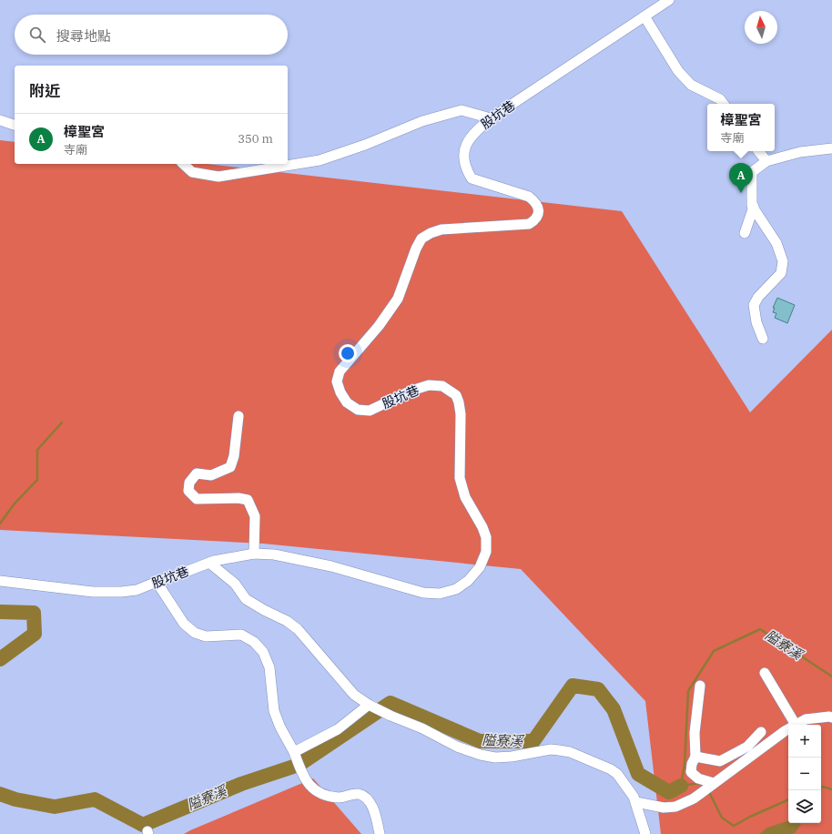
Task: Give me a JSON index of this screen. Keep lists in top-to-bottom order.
{
  "streets": {
    "street": ["股坑巷"]
  },
  "water": ["隘寮溪"],
  "north": "top",
  "page": {
    "search": "搜尋地點",
    "heading": "附近",
    "popup": ["樟聖宮", "寺廟"],
    "list": [
      {
        "mark": "A",
        "name": "樟聖宮",
        "note": "寺廟",
        "value": "350 m"
      }
    ],
    "pins": "A",
    "map_buttons": ["+", "−"]
  }
}
